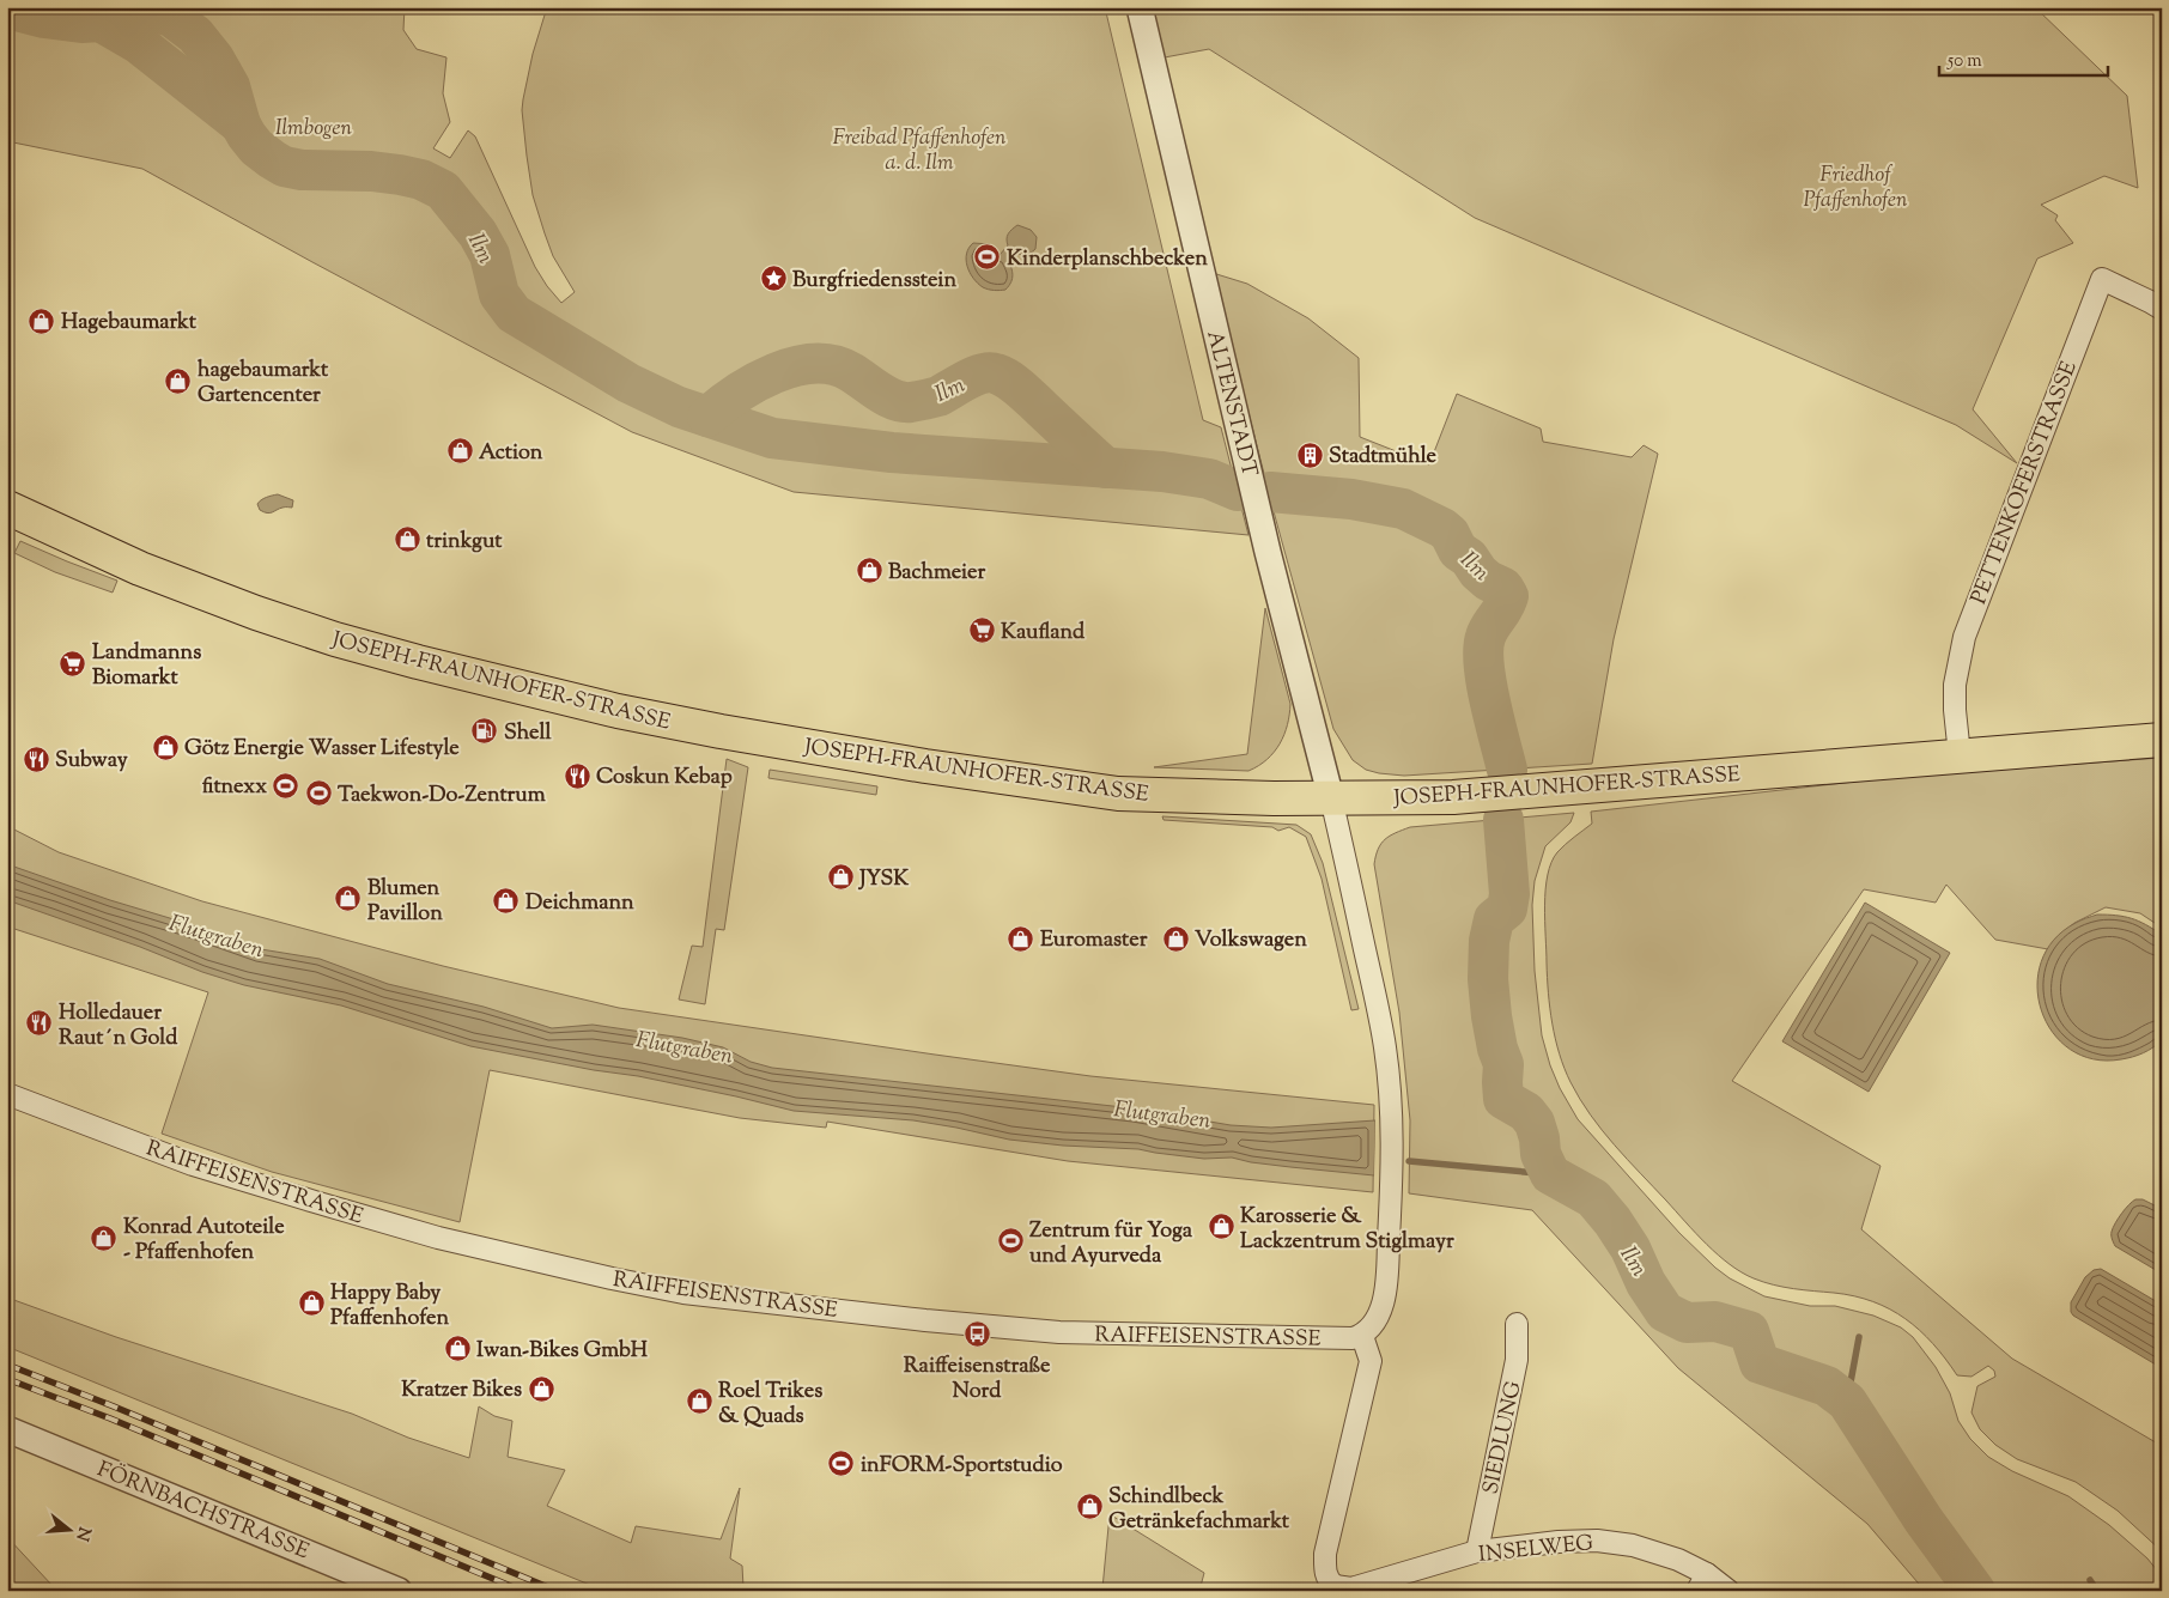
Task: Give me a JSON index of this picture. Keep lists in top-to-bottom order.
{
  "streets": {
    "main road": ["JOSEPH-FRAUNHOFER-STRASSE"],
    "street": [
      "ALTENSTADT",
      "PETTENKOFERSTRASSE",
      "RAIFFEISENSTRASSE",
      "SIEDLUNG",
      "FÖRNBACHSTRASSE",
      "INSELWEG"
    ]
  },
  "crossings": [
    ["ALTENSTADT", "JOSEPH-FRAUNHOFER-STRASSE"],
    ["PETTENKOFERSTRASSE", "JOSEPH-FRAUNHOFER-STRASSE"],
    ["SIEDLUNG", "INSELWEG"]
  ],
  "water": ["Ilm", "Flutgraben"],
  "parks": ["Ilmbogen", "Freibad Pfaffenhofen a. d. Ilm", "Friedhof Pfaffenhofen"],
  "places": {
    "sports": [
      "Kinderplanschbecken",
      "fitnexx",
      "Taekwon-Do-Zentrum",
      "Zentrum für Yoga und Ayurveda",
      "inFORM-Sportstudio"
    ],
    "place": ["Burgfriedensstein"],
    "shop": [
      "Hagebaumarkt",
      "hagebaumarkt Gartencenter",
      "Action",
      "trinkgut",
      "Bachmeier",
      "Götz Energie Wasser Lifestyle",
      "JYSK",
      "Blumen Pavillon",
      "Deichmann",
      "Euromaster",
      "Volkswagen",
      "Karosserie & Lackzentrum Stiglmayr",
      "Konrad Autoteile - Pfaffenhofen",
      "Happy Baby Pfaffenhofen",
      "Iwan-Bikes GmbH",
      "Kratzer Bikes",
      "Roel Trikes & Quads",
      "Schindlbeck Getränkefachmarkt"
    ],
    "building": ["Stadtmühle"],
    "supermarket": ["Kaufland", "Landmanns Biomarkt"],
    "fuel station": ["Shell"],
    "restaurant": ["Subway", "Coskun Kebap", "Holledauer Raut´n Gold"],
    "bus stop": ["Raiffeisenstraße Nord"]
  },
  "scale_bar": "50 m",
  "north": "right"
}
